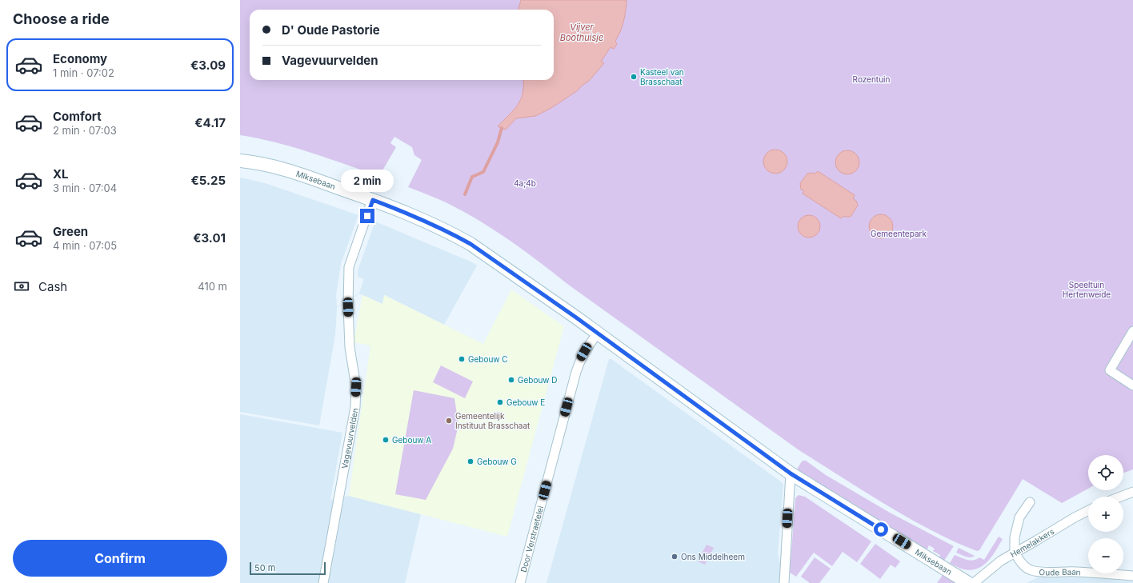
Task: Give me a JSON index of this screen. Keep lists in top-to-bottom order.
{
  "streets": {
    "main road": ["Miksebaan"],
    "street": [
      "Vagevuurvelden",
      "Door Verstraetelei",
      "Hemelakkers",
      "Oude Baan"
    ]
  },
  "crossings": [
    ["Miksebaan", "Vagevuurvelden"],
    ["Miksebaan", "Door Verstraetelei"],
    ["Hemelakkers", "Oude Baan"]
  ],
  "water": ["Vijver Boothuisje"],
  "parks": [
    "Rozentuin",
    "4a;4b",
    "Gemeentepark",
    "Speeltuin Hertenweide"
  ],
  "places": [
    "Kasteel van Brasschaat",
    "Gebouw C",
    "Gebouw D",
    "Gebouw E",
    "Gemeentelijk Instituut Brasschaat",
    "Gebouw A",
    "Gebouw G",
    "Ons Middelheem"
  ],
  "scale_bar": "50 m",
  "page": {
    "heading": "Choose a ride",
    "banner": ["D' Oude Pastorie", "Vagevuurvelden"],
    "list": [
      {
        "name": "Economy",
        "note": "1 min · 07:02",
        "value": "€3.09"
      },
      {
        "name": "Comfort",
        "note": "2 min · 07:03",
        "value": "€4.17"
      },
      {
        "name": "XL",
        "note": "3 min · 07:04",
        "value": "€5.25"
      },
      {
        "name": "Green",
        "note": "4 min · 07:05",
        "value": "€3.01"
      }
    ],
    "bubble": "2 min",
    "pay": ["Cash", "410 m"],
    "map_buttons": ["+", "−"],
    "buttons": "Confirm",
    "scale": "50 m"
  }
}
